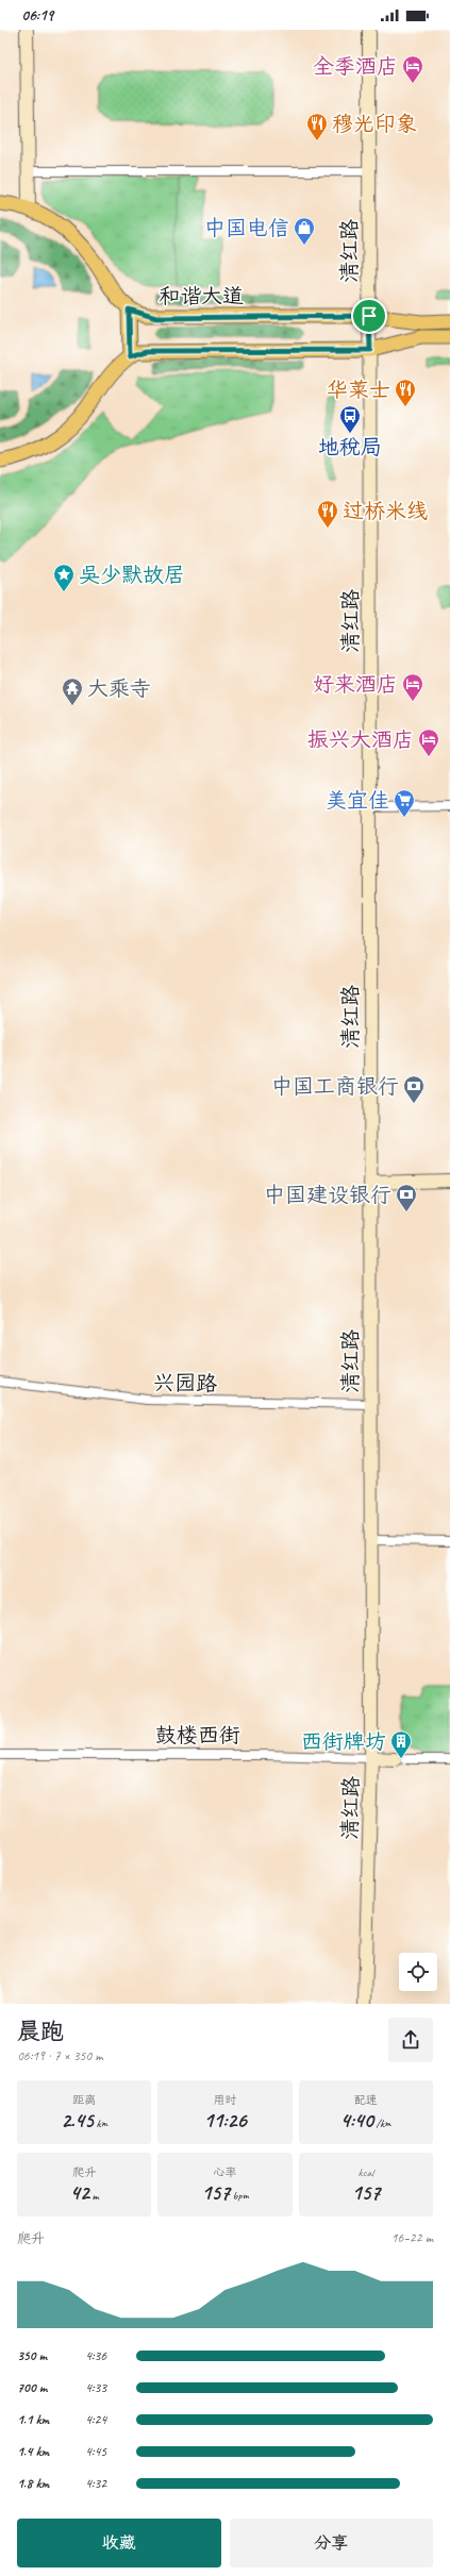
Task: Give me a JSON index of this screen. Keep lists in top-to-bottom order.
{
  "streets": {
    "main road": ["清红路", "和谐大道", "鼓楼西街"],
    "street": ["兴园路"]
  },
  "crossings": [
    ["清红路", "和谐大道"],
    ["清红路", "兴园路"],
    ["清红路", "鼓楼西街"]
  ],
  "places": {
    "hotel": ["全季酒店", "好来酒店", "振兴大酒店"],
    "restaurant": ["穆光印象", "华莱士", "过桥米线"],
    "shop": ["中国电信"],
    "bus stop": ["地税局"],
    "place": ["吴少默故居"],
    "temple": ["大乘寺"],
    "supermarket": ["美宜佳"],
    "bank": ["中国工商银行", "中国建设银行"],
    "building": ["西街牌坊"]
  },
  "page": {
    "status": "06:19",
    "heading": ["晨跑", "06:19 · 7 × 350 m"],
    "stats": [
      ["距离", "2.45 km"],
      ["用时", "11:26"],
      ["配速", "4:40 /km"],
      ["爬升", "42 m"],
      ["心率", "157 bpm"],
      ["kcal", "157"]
    ],
    "chart": ["爬升", "16–22 m"],
    "list": [
      {
        "name": "350 m",
        "note": "4:36"
      },
      {
        "name": "700 m",
        "note": "4:33"
      },
      {
        "name": "1.1 km",
        "note": "4:24"
      },
      {
        "name": "1.4 km",
        "note": "4:45"
      },
      {
        "name": "1.8 km",
        "note": "4:32"
      }
    ],
    "buttons": ["收藏", "分享"]
  }
}
